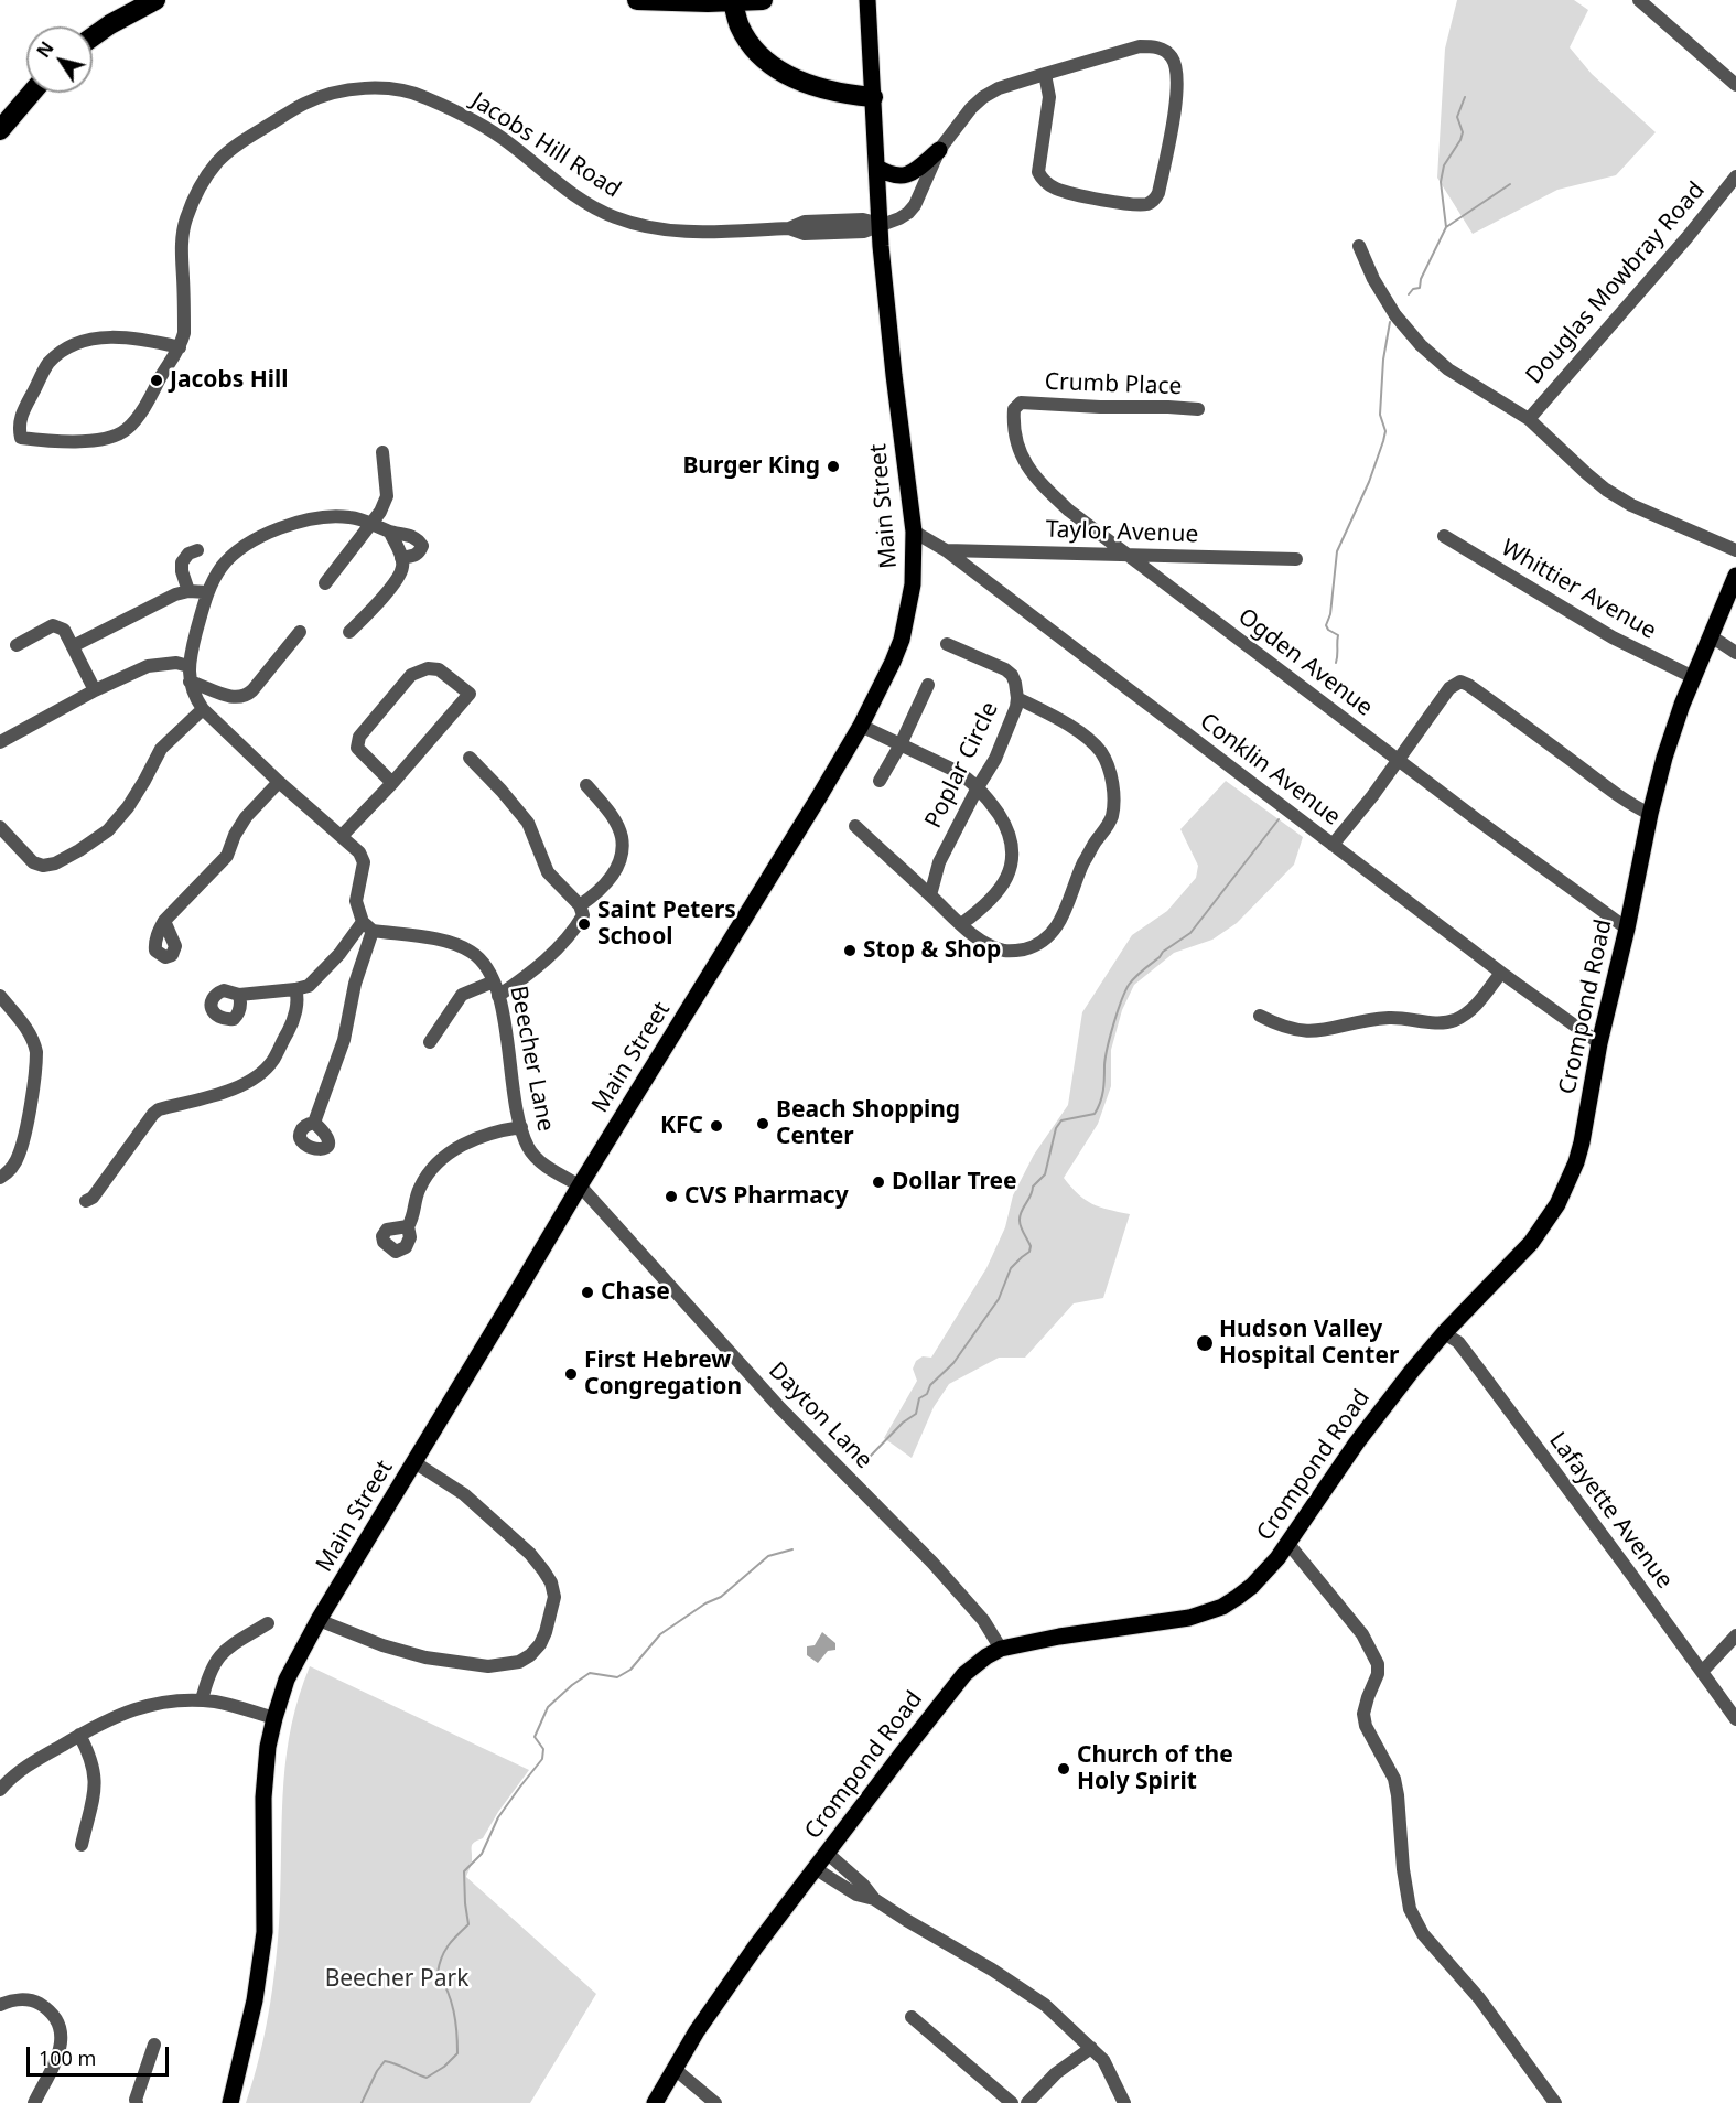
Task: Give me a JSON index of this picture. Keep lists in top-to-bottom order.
{
  "streets": {
    "main road": ["Main Street", "Crompond Road"],
    "street": [
      "Jacobs Hill Road",
      "Douglas Mowbray Road",
      "Crumb Place",
      "Taylor Avenue",
      "Whittier Avenue",
      "Ogden Avenue",
      "Poplar Circle",
      "Conklin Avenue",
      "Beecher Lane",
      "Dayton Lane",
      "Lafayette Avenue"
    ]
  },
  "crossings": [
    ["Jacobs Hill Road", "Main Street"],
    ["Crumb Place", "Ogden Avenue"],
    ["Main Street", "Conklin Avenue"],
    ["Main Street", "Beecher Lane"],
    ["Main Street", "Dayton Lane"],
    ["Taylor Avenue", "Ogden Avenue"],
    ["Taylor Avenue", "Conklin Avenue"],
    ["Whittier Avenue", "Crompond Road"],
    ["Ogden Avenue", "Crompond Road"],
    ["Conklin Avenue", "Crompond Road"],
    ["Crompond Road", "Dayton Lane"],
    ["Crompond Road", "Lafayette Avenue"],
    ["Beecher Lane", "Dayton Lane"]
  ],
  "parks": ["Beecher Park"],
  "places": [
    "Jacobs Hill",
    "Burger King",
    "Saint Peters School",
    "Stop & Shop",
    "Beach Shopping Center",
    "KFC",
    "Dollar Tree",
    "CVS Pharmacy",
    "Chase",
    "Hudson Valley Hospital Center",
    "First Hebrew Congregation",
    "Church of the Holy Spirit"
  ],
  "scale_bar": "100 m",
  "north": "top left"
}
